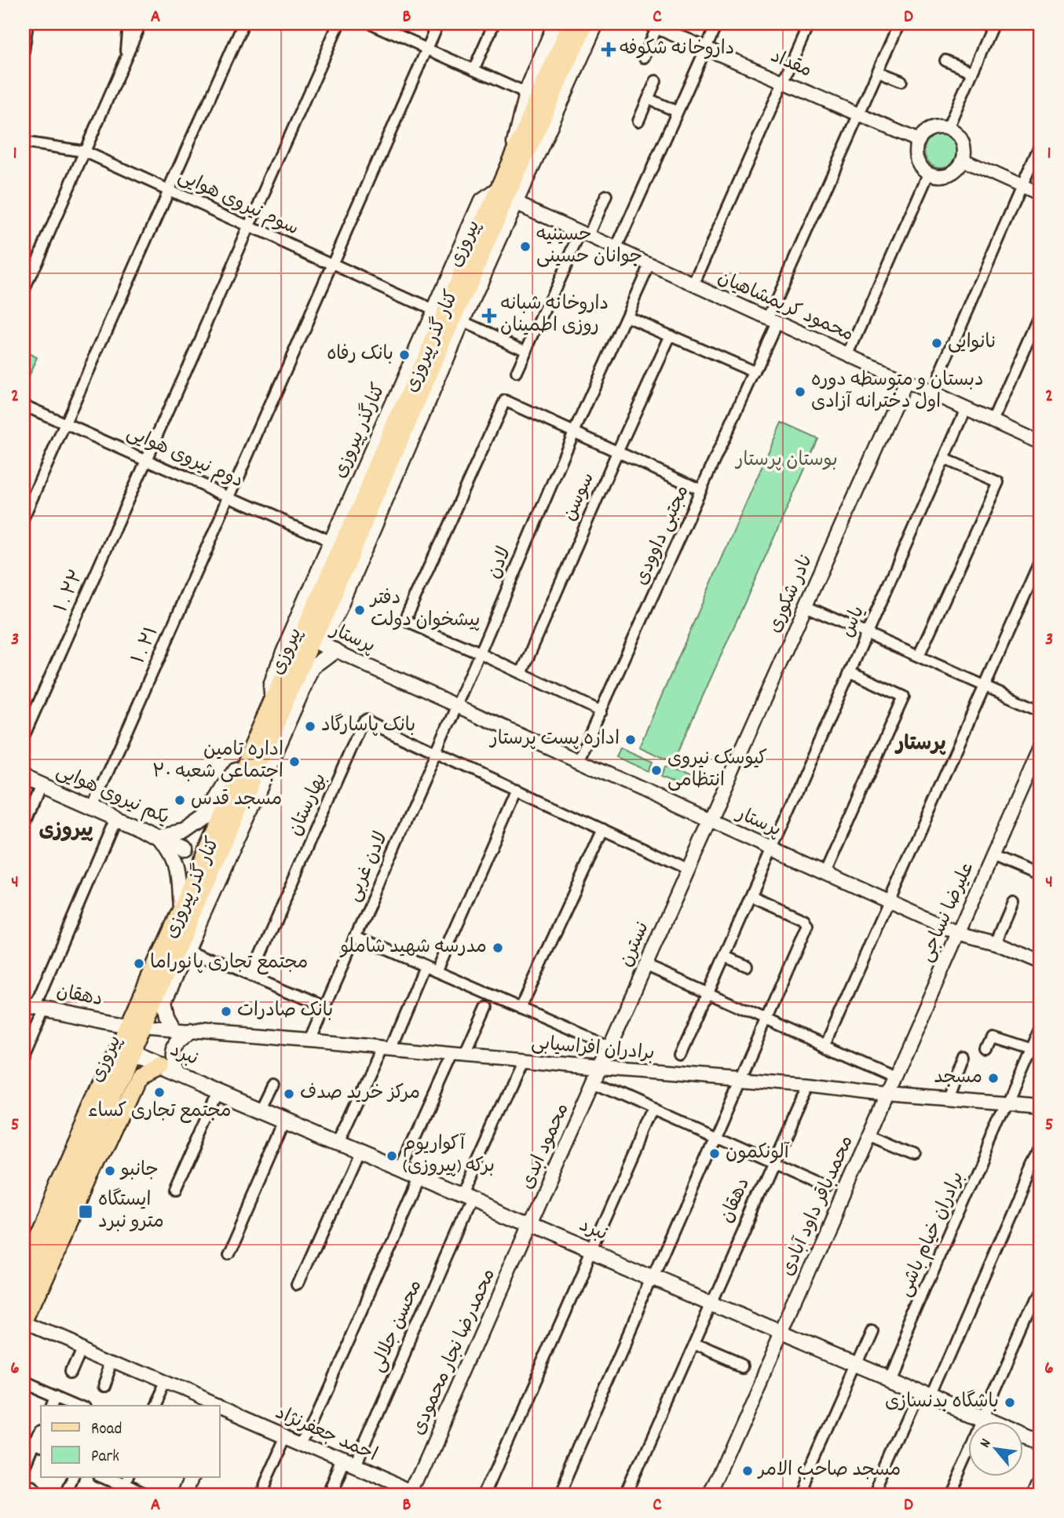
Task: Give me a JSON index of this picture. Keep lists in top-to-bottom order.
{
  "streets": {
    "main road": [
      "پیروزی",
      "کنار گذر پیروزی",
      "کنارگذر پیروزی",
      "یکم نیروی هوایی",
      "دهقان",
      "نبرد"
    ],
    "street": [
      "مقداد",
      "سوم نیروی هوایی",
      "محمود کریمشاهیان",
      "دوم نیروی هوایی",
      "سوسن",
      "مجتبی داوودی",
      "لادن",
      "۱ . ۲۲",
      "نادر شکوری",
      "یاس",
      "پرستار",
      "۱ . ۲۱",
      "بهارستان",
      "لادن غربی",
      "علیرضا نساجی",
      "نسترن",
      "برادران افراسیابی",
      "محمود ابدی",
      "محمدباقر داود آبادی",
      "برادران خیام باشی",
      "محسن جلالی",
      "محمدرضا نجار محمودی",
      "احمد جعفرنژاد"
    ]
  },
  "crossings": [
    ["مقداد", "مجتبی داوودی"],
    ["سوم نیروی هوایی", "کنارگذر پیروزی"],
    ["سوم نیروی هوایی", "۱ . ۲۲"],
    ["سوم نیروی هوایی", "۱ . ۲۱"],
    ["پیروزی", "کنار گذر پیروزی"],
    ["پیروزی", "کنارگذر پیروزی"],
    ["پیروزی", "پرستار"],
    ["پیروزی", "دهقان"],
    ["پیروزی", "برادران افراسیابی"],
    ["پیروزی", "نبرد"],
    ["محمود کریمشاهیان", "کنار گذر پیروزی"],
    ["محمود کریمشاهیان", "مجتبی داوودی"],
    ["محمود کریمشاهیان", "لادن"],
    ["محمود کریمشاهیان", "نادر شکوری"],
    ["محمود کریمشاهیان", "یاس"],
    ["کنار گذر پیروزی", "پرستار"],
    ["کنار گذر پیروزی", "برادران افراسیابی"],
    ["کنارگذر پیروزی", "دوم نیروی هوایی"],
    ["دوم نیروی هوایی", "۱ . ۲۲"],
    ["دوم نیروی هوایی", "۱ . ۲۱"],
    ["مجتبی داوودی", "پرستار"],
    ["لادن", "پرستار"],
    ["لادن", "لادن غربی"],
    ["نادر شکوری", "پرستار"],
    ["نادر شکوری", "نسترن"],
    ["یاس", "پرستار"],
    ["پرستار", "لادن غربی"],
    ["پرستار", "علیرضا نساجی"],
    ["پرستار", "نسترن"],
    ["۱ . ۲۱", "یکم نیروی هوایی"],
    ["بهارستان", "لادن غربی"],
    ["بهارستان", "نسترن"],
    ["لادن غربی", "برادران افراسیابی"],
    ["علیرضا نساجی", "برادران افراسیابی"],
    ["علیرضا نساجی", "محمدباقر داود آبادی"],
    ["نسترن", "برادران افراسیابی"],
    ["نسترن", "محمود ابدی"],
    ["دهقان", "برادران افراسیابی"],
    ["دهقان", "نبرد"],
    ["برادران افراسیابی", "محمدباقر داود آبادی"],
    ["برادران افراسیابی", "برادران خیام باشی"],
    ["برادران افراسیابی", "محسن جلالی"],
    ["نبرد", "محمود ابدی"],
    ["نبرد", "محمدباقر داود آبادی"],
    ["نبرد", "برادران خیام باشی"],
    ["نبرد", "محسن جلالی"],
    ["نبرد", "محمدرضا نجار محمودی"],
    ["محمود ابدی", "محمدرضا نجار محمودی"],
    ["محسن جلالی", "احمد جعفرنژاد"],
    ["محمدرضا نجار محمودی", "احمد جعفرنژاد"]
  ],
  "districts": ["پرستار", "پیروزی"],
  "parks": ["بوستان پرستار"],
  "places": {
    "health": ["داروخانه شکوفه", "داروخانه شبانه روزی اطمینان"],
    "other": [
      "حسینیه جوانان حسینی",
      "نانوایی",
      "بانک رفاه",
      "دبستان و متوسطه دوره اول دخترانه آزادی",
      "دفتر پیشخوان دولت",
      "بانک پاسارگاد",
      "اداره پست پرستار",
      "اداره تامین اجتماعی شعبه ۲۰",
      "کیوسک نیروی انتظامی",
      "مسجد قدس",
      "مدرسه شهید شاملو",
      "مجتمع تجاری پانوراما",
      "بانک صادرات",
      "مسجد",
      "مجتمع تجاری کساء",
      "مرکز خرید صدف",
      "آلونکمون",
      "آکواریوم برکه (پیروزی)",
      "جانبو",
      "باشگاه بدنسازی",
      "مسجد صاحب الامر"
    ],
    "transit": ["ایستگاه مترو نبرد"]
  },
  "legend": ["Road", "Park"],
  "north": "top left",
  "grid": {
    "columns": [
      "A",
      "B",
      "C",
      "D"
    ],
    "rows": [
      "1",
      "2",
      "3",
      "4",
      "5",
      "6"
    ]
  }
}
